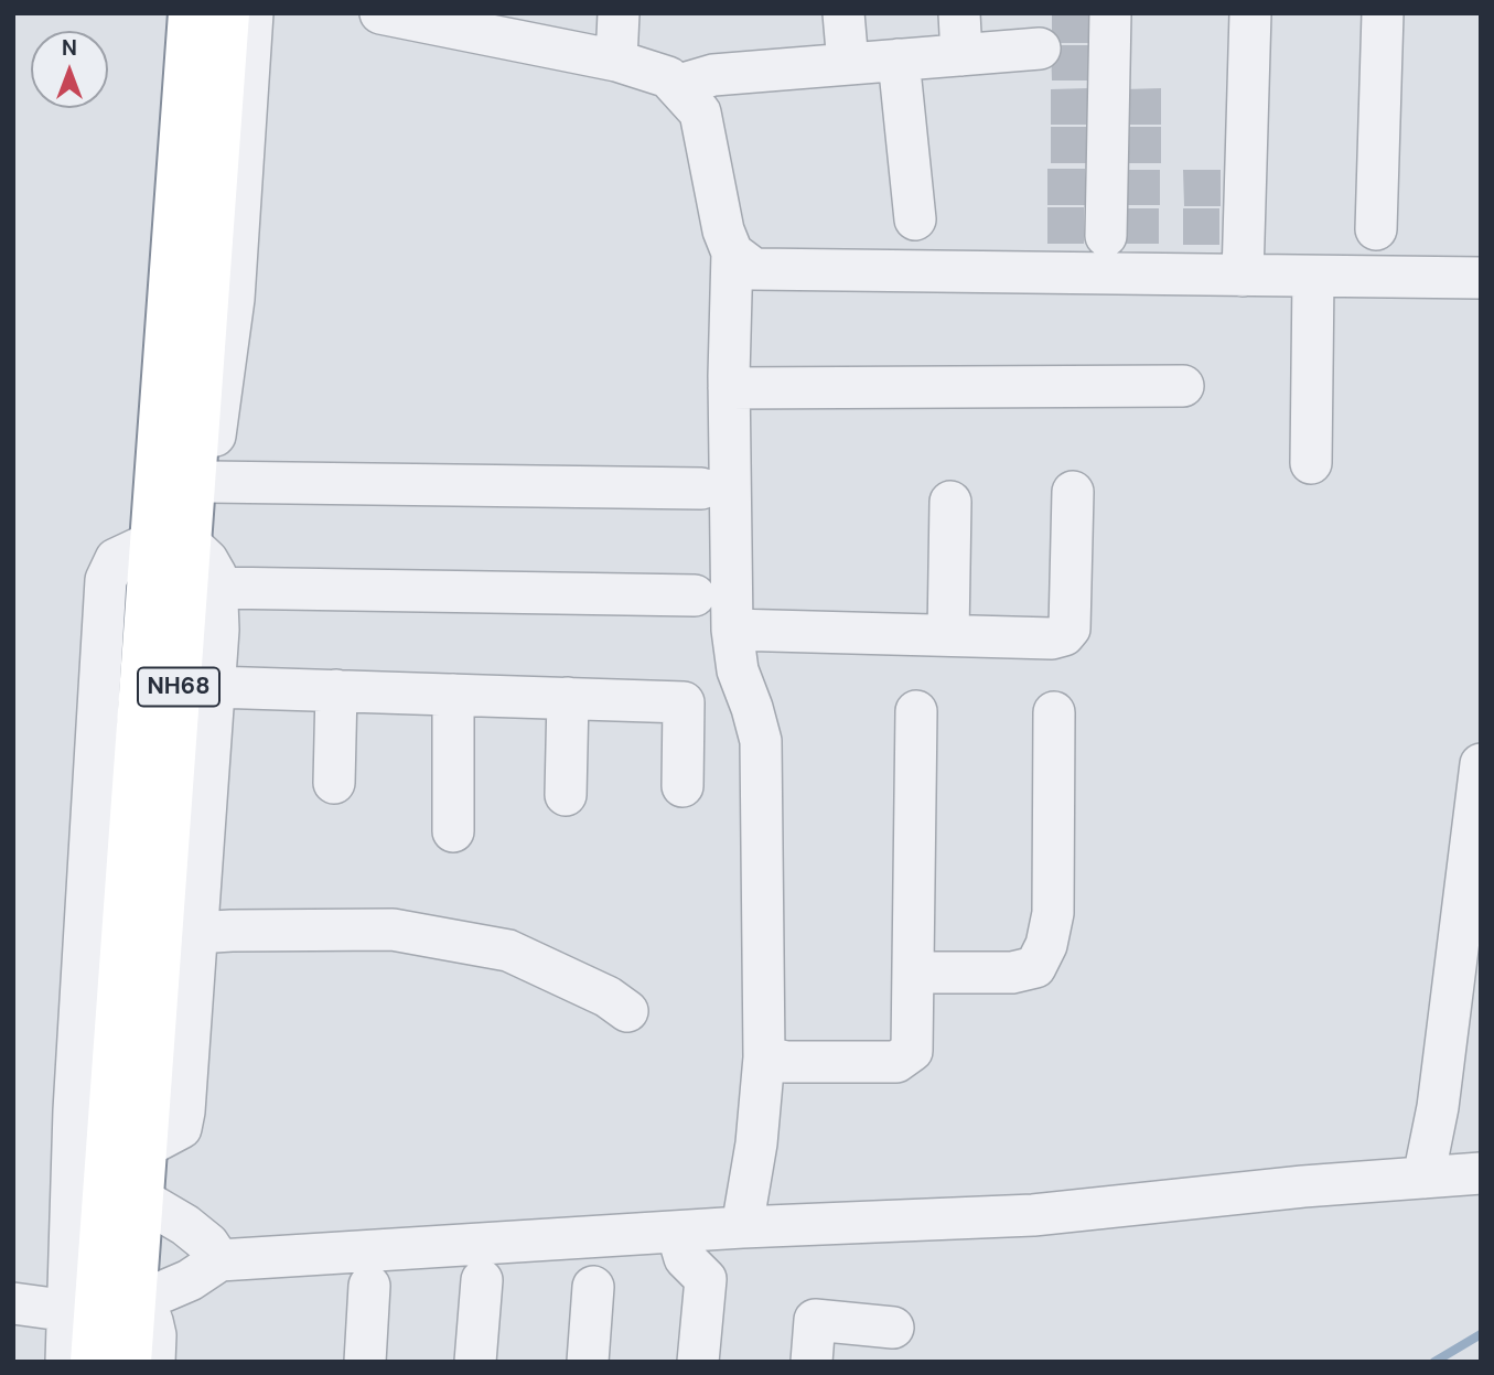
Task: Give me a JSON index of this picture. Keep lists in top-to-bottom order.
{
  "streets": {
    "highway": ["NH68"]
  },
  "north": "top"
}
